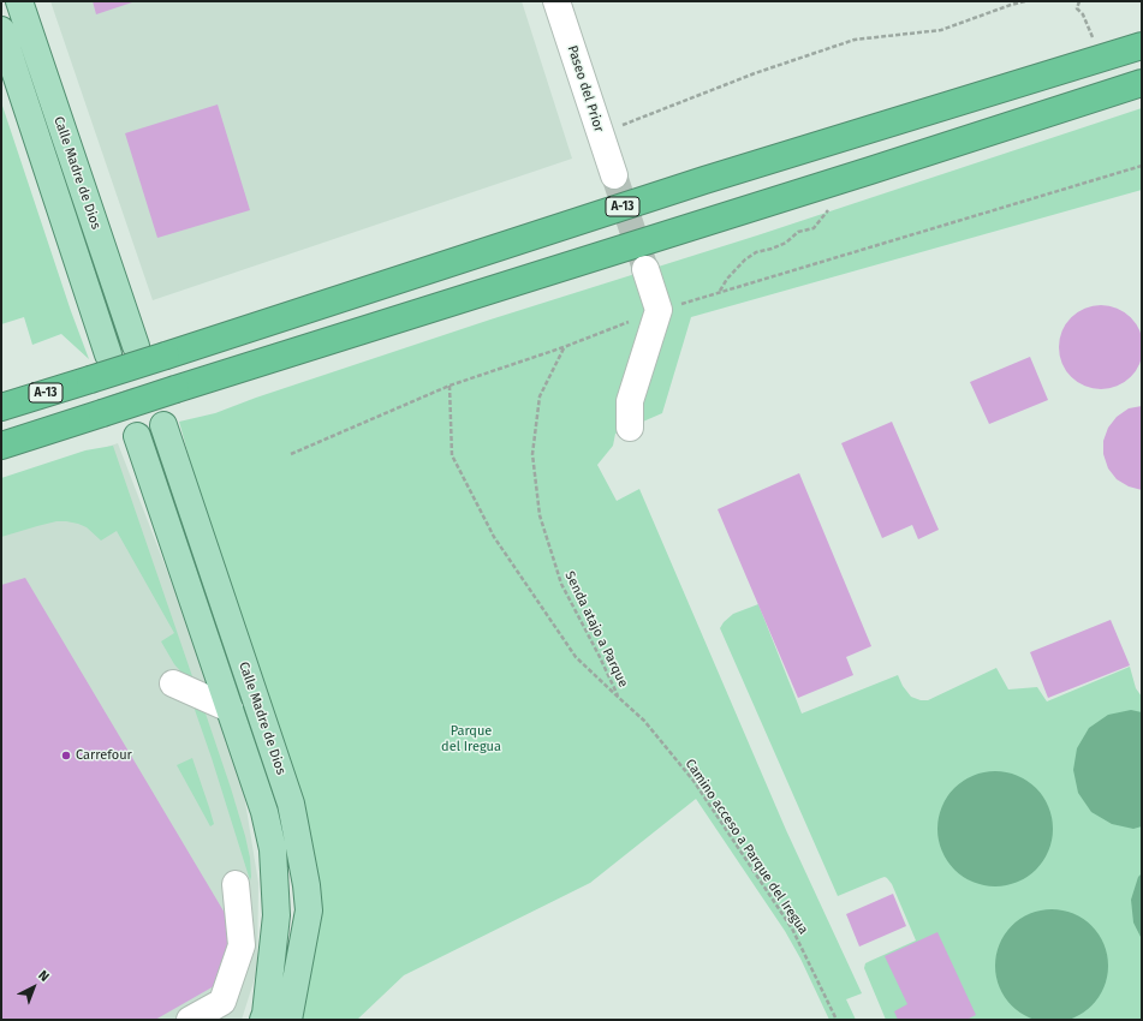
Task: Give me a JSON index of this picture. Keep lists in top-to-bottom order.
{
  "streets": {
    "highway": ["A-13"],
    "main road": ["Calle Madre de Dios"],
    "street": ["Paseo del Prior"],
    "path": ["Senda atajo a Parque", "Camino acceso a Parque del Iregua"]
  },
  "crossings": [
    ["Senda atajo a Parque", "Camino acceso a Parque del Iregua"]
  ],
  "parks": ["Parque del Iregua"],
  "places": ["Carrefour"],
  "north": "top right"
}
